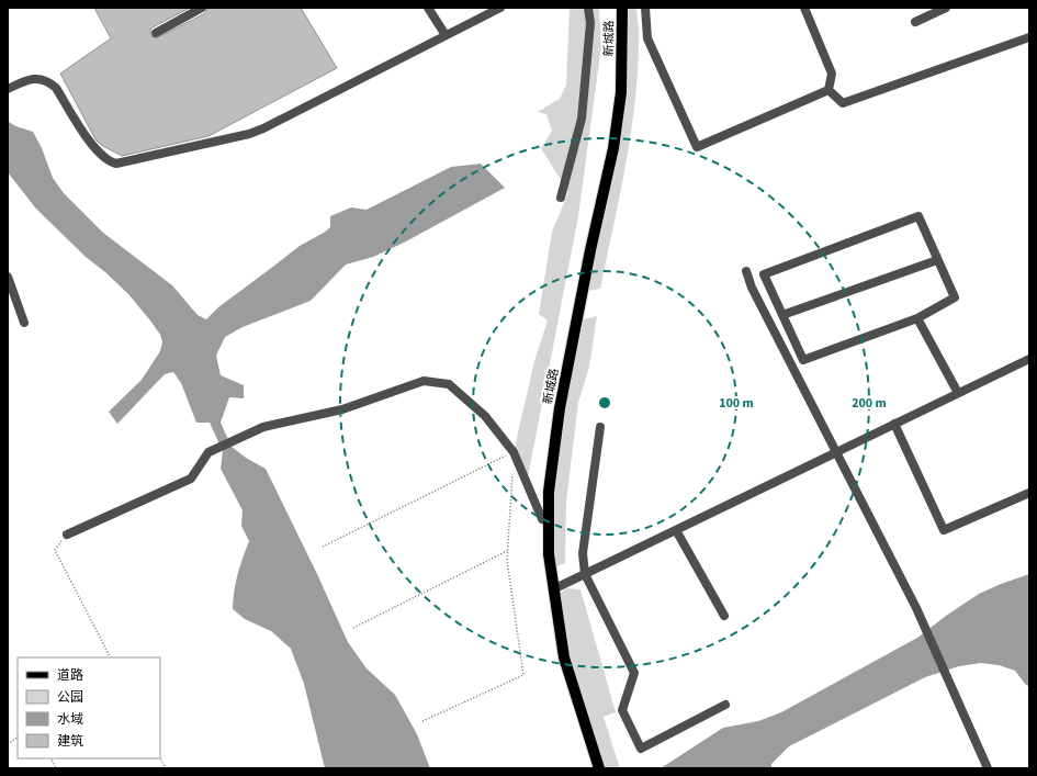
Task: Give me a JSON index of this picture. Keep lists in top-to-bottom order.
{
  "streets": {
    "main road": ["新城路"]
  },
  "legend": [
    "道路",
    "公园",
    "水域",
    "建筑"
  ],
  "rings": ["100 m", "200 m"]
}
